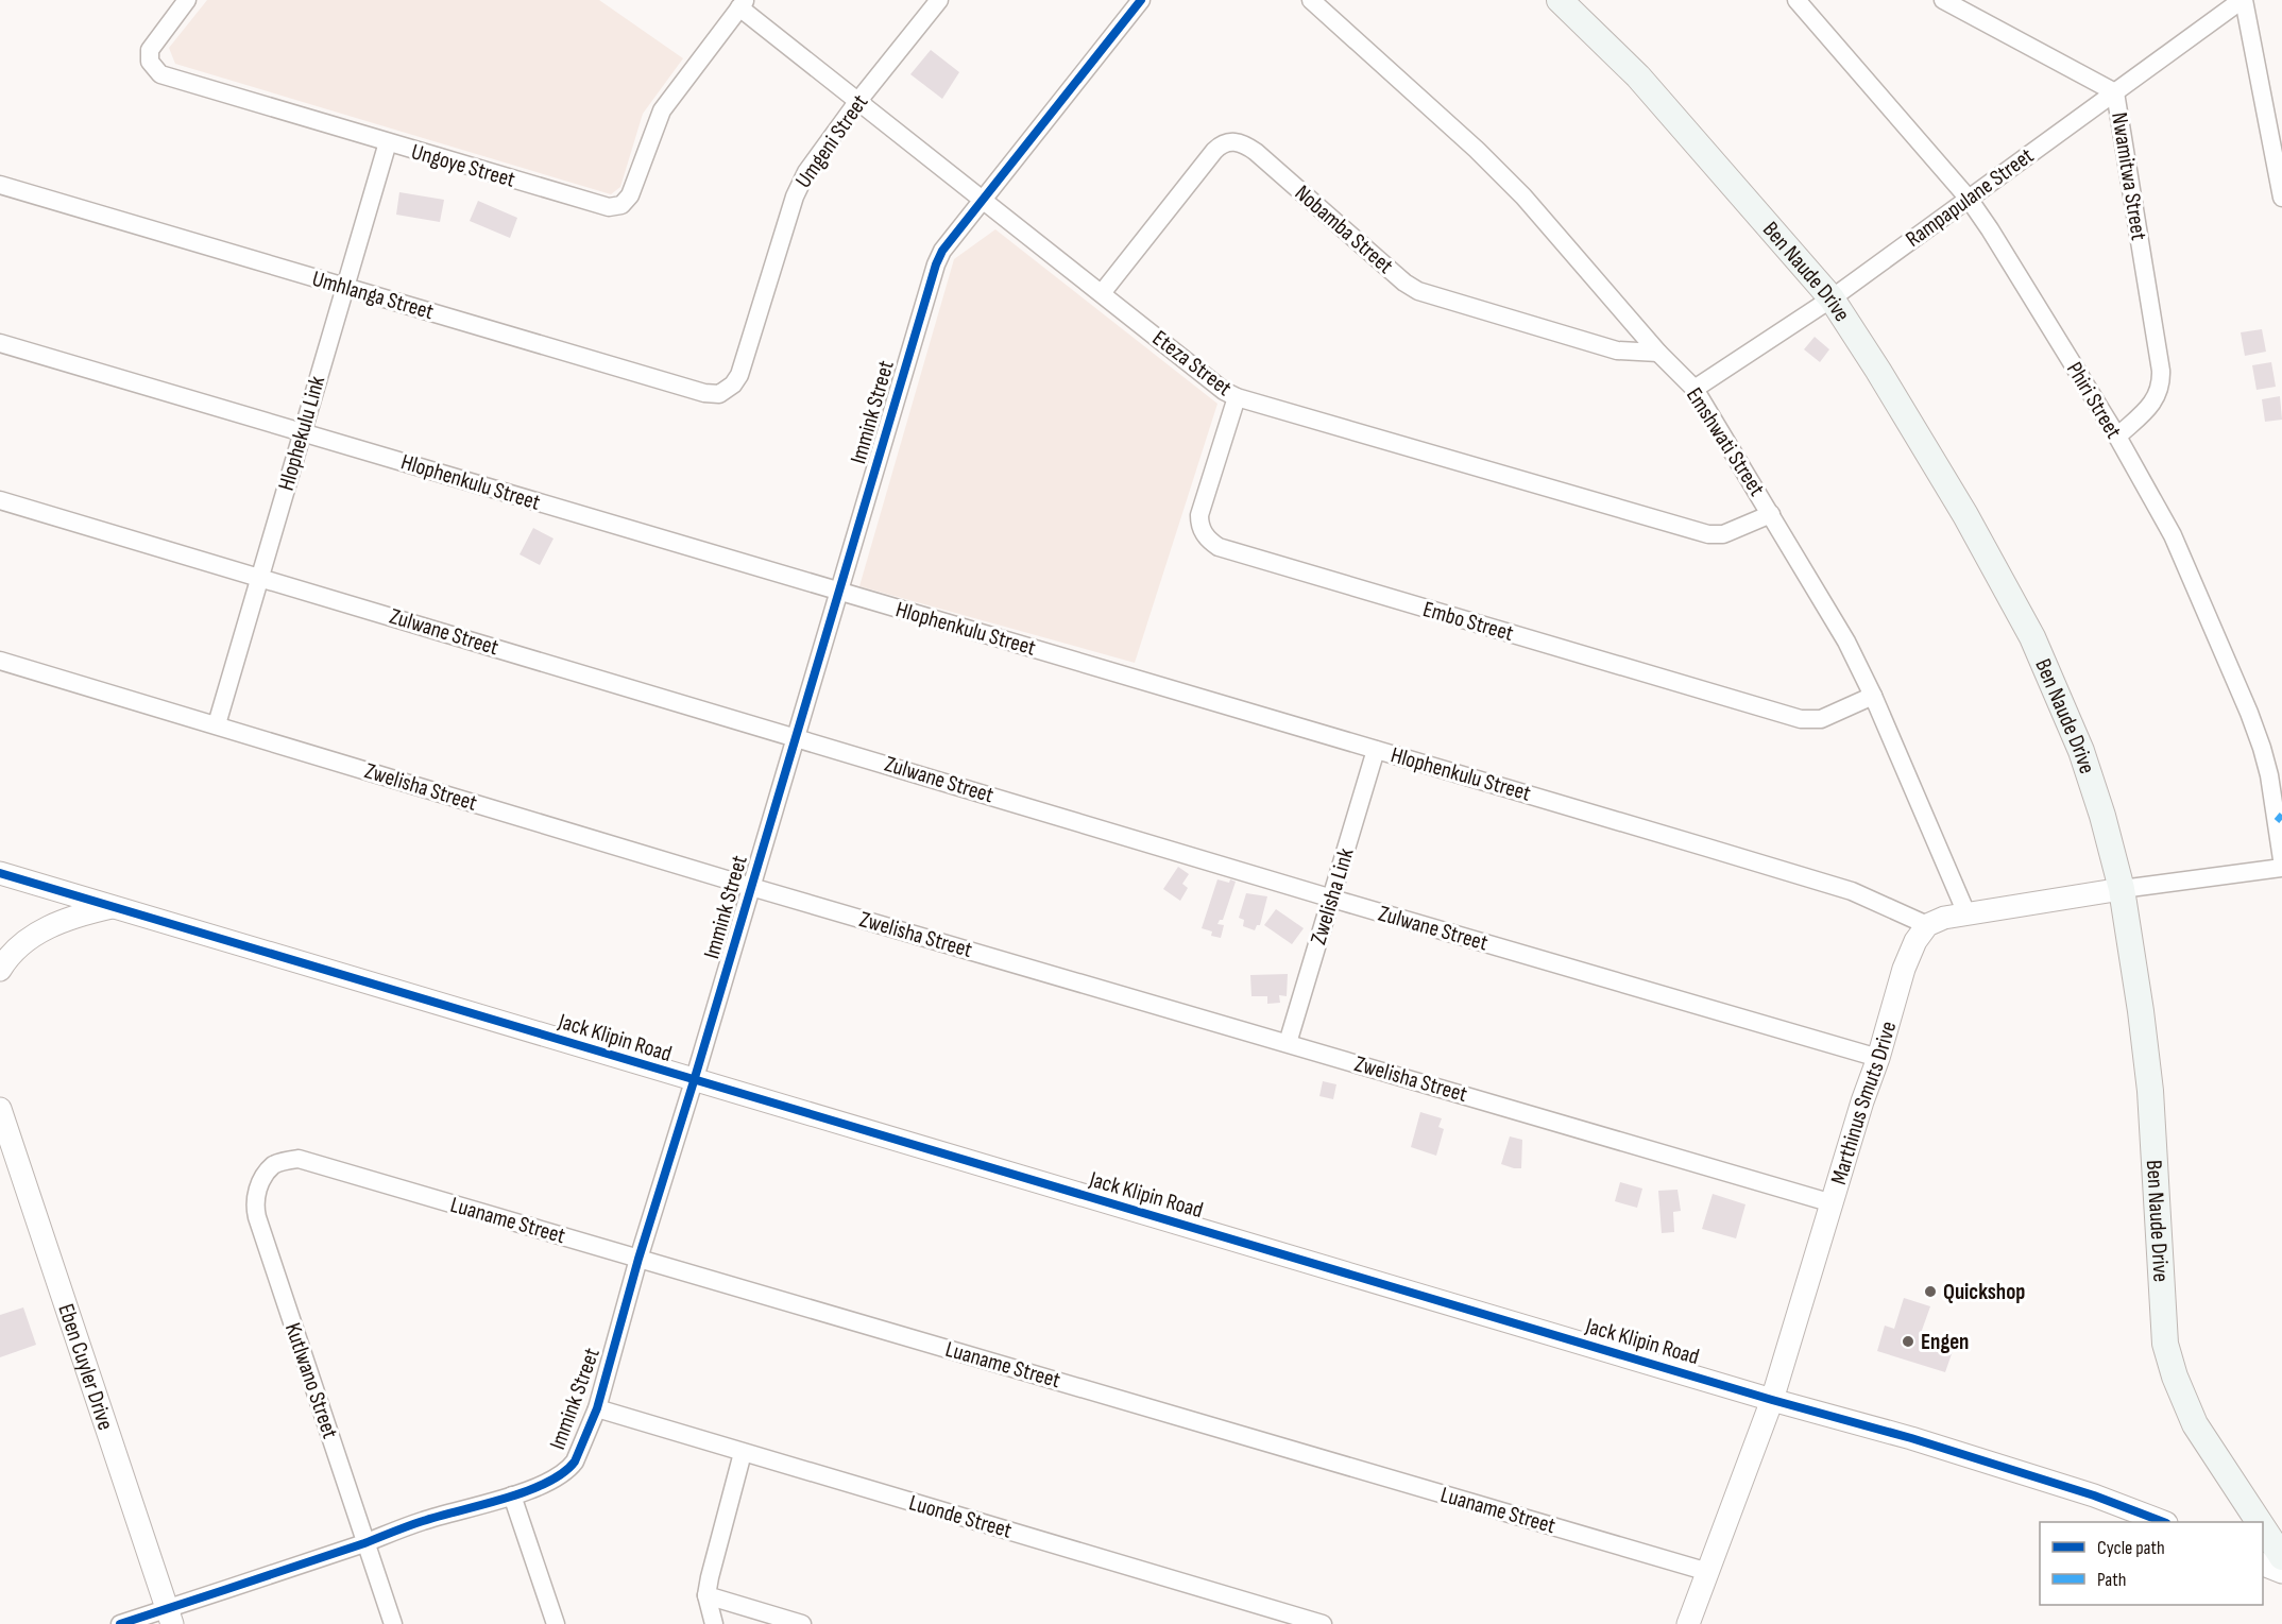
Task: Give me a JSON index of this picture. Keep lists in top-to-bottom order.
{
  "streets": {
    "main road": ["Ben Naude Drive"],
    "street": [
      "Umgeni Street",
      "Ungoye Street",
      "Nwamitwa Street",
      "Rampapulane Street",
      "Nobamba Street",
      "Umhlanga Street",
      "Eteza Street",
      "Phiri Street",
      "Immink Street",
      "Hlophekulu Link",
      "Emshwati Street",
      "Hlophenkulu Street",
      "Embo Street",
      "Zulwane Street",
      "Zwelisha Street",
      "Zwelisha Link",
      "Jack Klipin Road",
      "Marthinus Smuts Drive",
      "Luaname Street",
      "Eben Cuyler Drive",
      "Kutlwano Street",
      "Luonde Street"
    ]
  },
  "crossings": [
    ["Umgeni Street", "Umhlanga Street"],
    ["Umgeni Street", "Eteza Street"],
    ["Ungoye Street", "Eteza Street"],
    ["Ungoye Street", "Hlophekulu Link"],
    ["Nwamitwa Street", "Rampapulane Street"],
    ["Nwamitwa Street", "Phiri Street"],
    ["Rampapulane Street", "Ben Naude Drive"],
    ["Rampapulane Street", "Phiri Street"],
    ["Rampapulane Street", "Emshwati Street"],
    ["Nobamba Street", "Eteza Street"],
    ["Nobamba Street", "Emshwati Street"],
    ["Umhlanga Street", "Hlophekulu Link"],
    ["Eteza Street", "Immink Street"],
    ["Eteza Street", "Emshwati Street"],
    ["Eteza Street", "Embo Street"],
    ["Immink Street", "Hlophenkulu Street"],
    ["Immink Street", "Zulwane Street"],
    ["Immink Street", "Zwelisha Street"],
    ["Immink Street", "Jack Klipin Road"],
    ["Immink Street", "Luaname Street"],
    ["Immink Street", "Eben Cuyler Drive"],
    ["Immink Street", "Kutlwano Street"],
    ["Immink Street", "Luonde Street"],
    ["Hlophekulu Link", "Hlophenkulu Street"],
    ["Hlophekulu Link", "Zulwane Street"],
    ["Hlophekulu Link", "Zwelisha Street"],
    ["Emshwati Street", "Embo Street"],
    ["Hlophenkulu Street", "Zwelisha Link"],
    ["Hlophenkulu Street", "Marthinus Smuts Drive"],
    ["Zulwane Street", "Zwelisha Link"],
    ["Zulwane Street", "Marthinus Smuts Drive"],
    ["Zwelisha Street", "Zwelisha Link"],
    ["Zwelisha Street", "Marthinus Smuts Drive"],
    ["Jack Klipin Road", "Marthinus Smuts Drive"],
    ["Marthinus Smuts Drive", "Luaname Street"],
    ["Luaname Street", "Kutlwano Street"]
  ],
  "places": ["Quickshop", "Engen"],
  "legend": ["Cycle path", "Path"]
}
